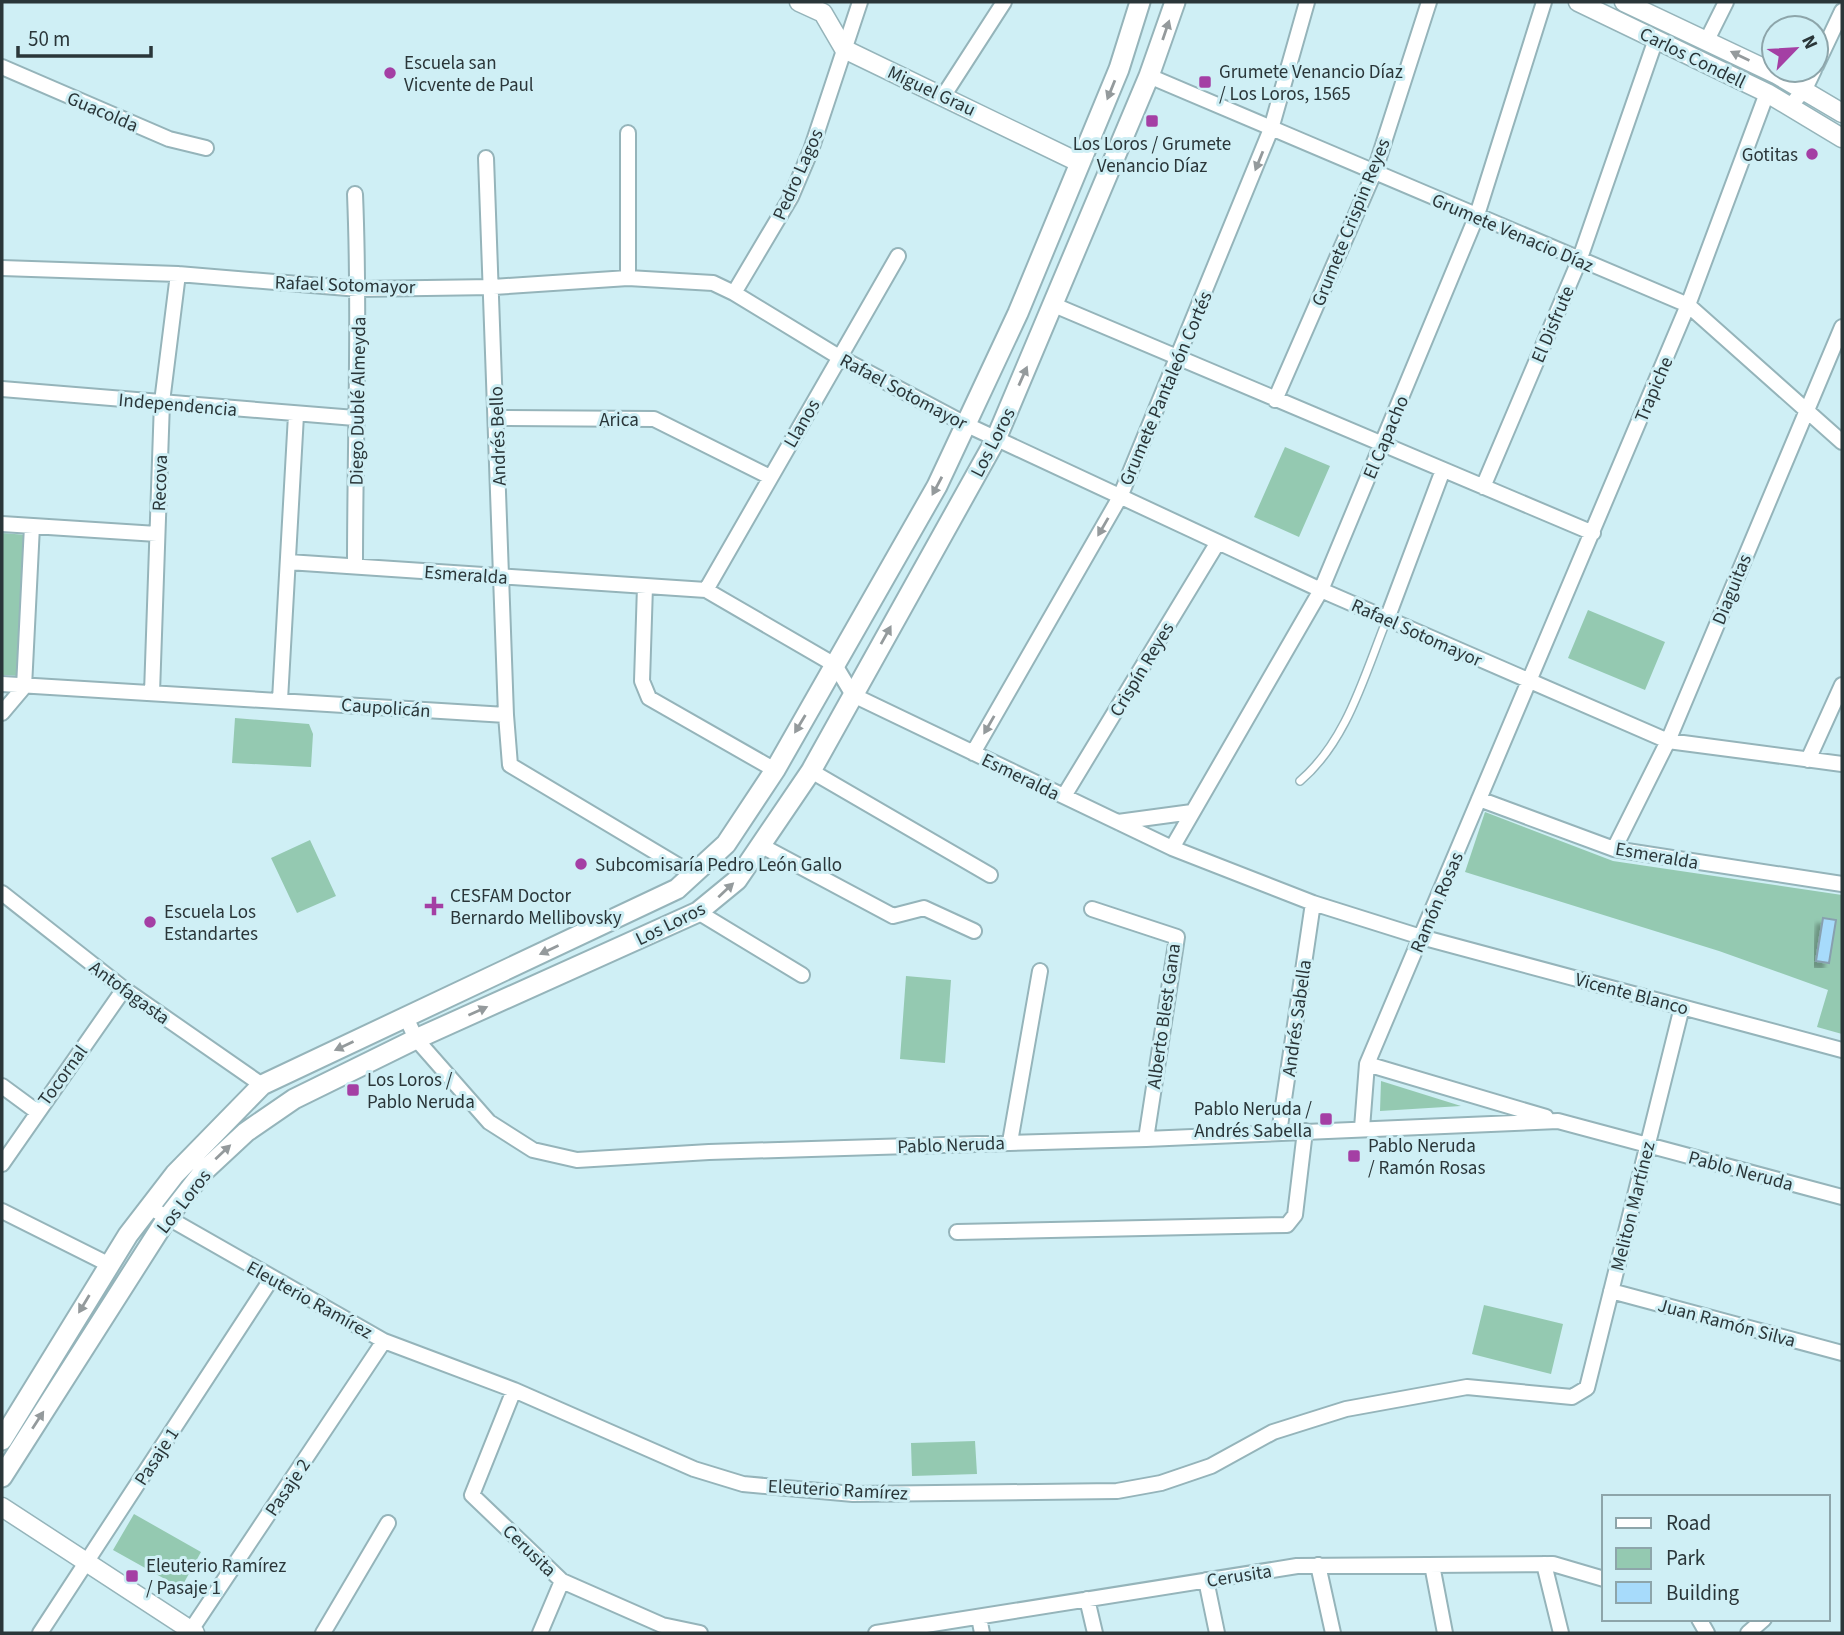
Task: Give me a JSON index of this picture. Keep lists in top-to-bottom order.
{
  "streets": {
    "main road": ["Los Loros"],
    "street": [
      "Carlos Condell",
      "Miguel Grau",
      "Guacolda",
      "Pedro Lagos",
      "Grumete Crispin Reyes",
      "Grumete Venacio Díaz",
      "Rafael Sotomayor",
      "El Disfrute",
      "Grumete Pantaleón Cortés",
      "Trapiche",
      "Diego Dublé Almeyda",
      "Independencia",
      "Arica",
      "Llanos",
      "Andrés Bello",
      "El Capacho",
      "Recova",
      "Esmeralda",
      "Diaguitas",
      "Crispín Reyes",
      "Caupolicán",
      "Ramón Rosas",
      "Antofagasta",
      "Vicente Blanco",
      "Alberto Blest Gana",
      "Andrés Sabella",
      "Tocornal",
      "Pablo Neruda",
      "Meliton Martínez",
      "Eleuterio Ramírez",
      "Juan Ramón Silva",
      "Pasaje 1",
      "Pasaje 2",
      "Cerusita"
    ]
  },
  "crossings": [
    ["Carlos Condell", "El Disfrute"],
    ["Carlos Condell", "Trapiche"],
    ["Miguel Grau", "Pedro Lagos"],
    ["Miguel Grau", "Los Loros"],
    ["Pedro Lagos", "Rafael Sotomayor"],
    ["Grumete Crispin Reyes", "Grumete Venacio Díaz"],
    ["Grumete Venacio Díaz", "El Disfrute"],
    ["Grumete Venacio Díaz", "Grumete Pantaleón Cortés"],
    ["Grumete Venacio Díaz", "Trapiche"],
    ["Grumete Venacio Díaz", "El Capacho"],
    ["Grumete Venacio Díaz", "Los Loros"],
    ["Grumete Venacio Díaz", "Diaguitas"],
    ["Rafael Sotomayor", "Grumete Pantaleón Cortés"],
    ["Rafael Sotomayor", "Trapiche"],
    ["Rafael Sotomayor", "Diego Dublé Almeyda"],
    ["Rafael Sotomayor", "Llanos"],
    ["Rafael Sotomayor", "Andrés Bello"],
    ["Rafael Sotomayor", "El Capacho"],
    ["Rafael Sotomayor", "Los Loros"],
    ["Rafael Sotomayor", "Recova"],
    ["Rafael Sotomayor", "Diaguitas"],
    ["Rafael Sotomayor", "Crispín Reyes"],
    ["Rafael Sotomayor", "Ramón Rosas"],
    ["Grumete Pantaleón Cortés", "Esmeralda"],
    ["Trapiche", "Ramón Rosas"],
    ["Diego Dublé Almeyda", "Independencia"],
    ["Diego Dublé Almeyda", "Esmeralda"],
    ["Independencia", "Recova"],
    ["Arica", "Llanos"],
    ["Arica", "Andrés Bello"],
    ["Llanos", "Esmeralda"],
    ["Andrés Bello", "Esmeralda"],
    ["Andrés Bello", "Caupolicán"],
    ["El Capacho", "Esmeralda"],
    ["Los Loros", "Esmeralda"],
    ["Los Loros", "Antofagasta"],
    ["Los Loros", "Pablo Neruda"],
    ["Los Loros", "Eleuterio Ramírez"],
    ["Recova", "Caupolicán"],
    ["Esmeralda", "Diaguitas"],
    ["Esmeralda", "Crispín Reyes"],
    ["Esmeralda", "Ramón Rosas"],
    ["Esmeralda", "Vicente Blanco"],
    ["Esmeralda", "Andrés Sabella"],
    ["Ramón Rosas", "Vicente Blanco"],
    ["Ramón Rosas", "Pablo Neruda"],
    ["Antofagasta", "Tocornal"],
    ["Vicente Blanco", "Meliton Martínez"],
    ["Alberto Blest Gana", "Pablo Neruda"],
    ["Andrés Sabella", "Pablo Neruda"],
    ["Pablo Neruda", "Meliton Martínez"],
    ["Meliton Martínez", "Eleuterio Ramírez"],
    ["Meliton Martínez", "Juan Ramón Silva"],
    ["Eleuterio Ramírez", "Pasaje 1"],
    ["Eleuterio Ramírez", "Pasaje 2"],
    ["Eleuterio Ramírez", "Cerusita"]
  ],
  "one_way": ["Grumete Pantaleón Cortés"],
  "places": {
    "other": [
      "Escuela san Vicvente de Paul",
      "Gotitas",
      "Subcomisaría Pedro León Gallo",
      "Escuela Los Estandartes"
    ],
    "transit": [
      "Grumete Venancio Díaz / Los Loros, 1565",
      "Los Loros / Grumete Venancio Díaz",
      "Los Loros / Pablo Neruda",
      "Pablo Neruda / Andrés Sabella",
      "Pablo Neruda / Ramón Rosas",
      "Eleuterio Ramírez / Pasaje 1"
    ],
    "health": ["CESFAM Doctor Bernardo Mellibovsky"]
  },
  "legend": ["Road", "Park", "Building"],
  "scale_bar": "50 m",
  "north": "top right"
}
